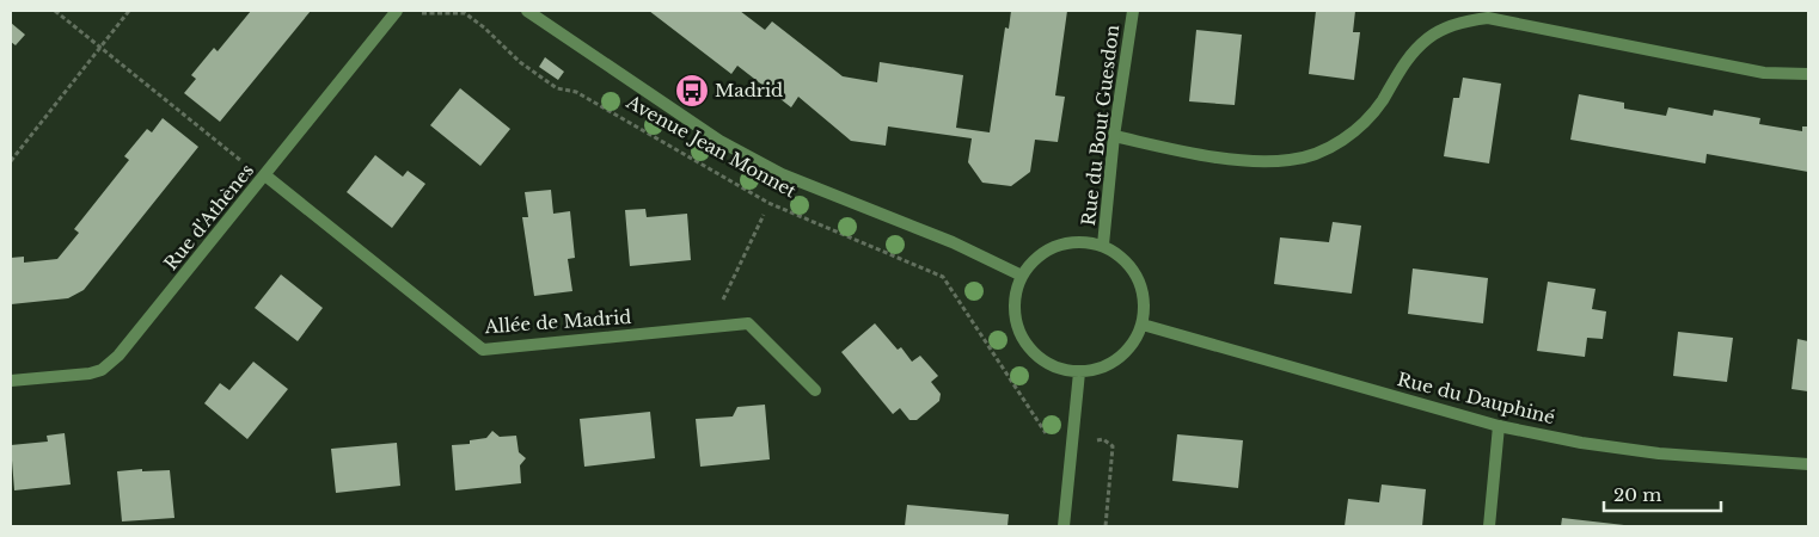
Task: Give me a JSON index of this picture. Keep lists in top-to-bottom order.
{
  "streets": {
    "street": [
      "Rue du Bout Guesdon",
      "Avenue Jean Monnet",
      "Rue d'Athènes",
      "Allée de Madrid",
      "Rue du Dauphiné"
    ]
  },
  "crossings": [
    ["Rue du Bout Guesdon", "Avenue Jean Monnet"],
    ["Rue du Bout Guesdon", "Rue du Dauphiné"],
    ["Avenue Jean Monnet", "Rue du Dauphiné"],
    ["Rue d'Athènes", "Allée de Madrid"]
  ],
  "places": {
    "bus stop": ["Madrid"]
  },
  "scale_bar": "20 m"
}
